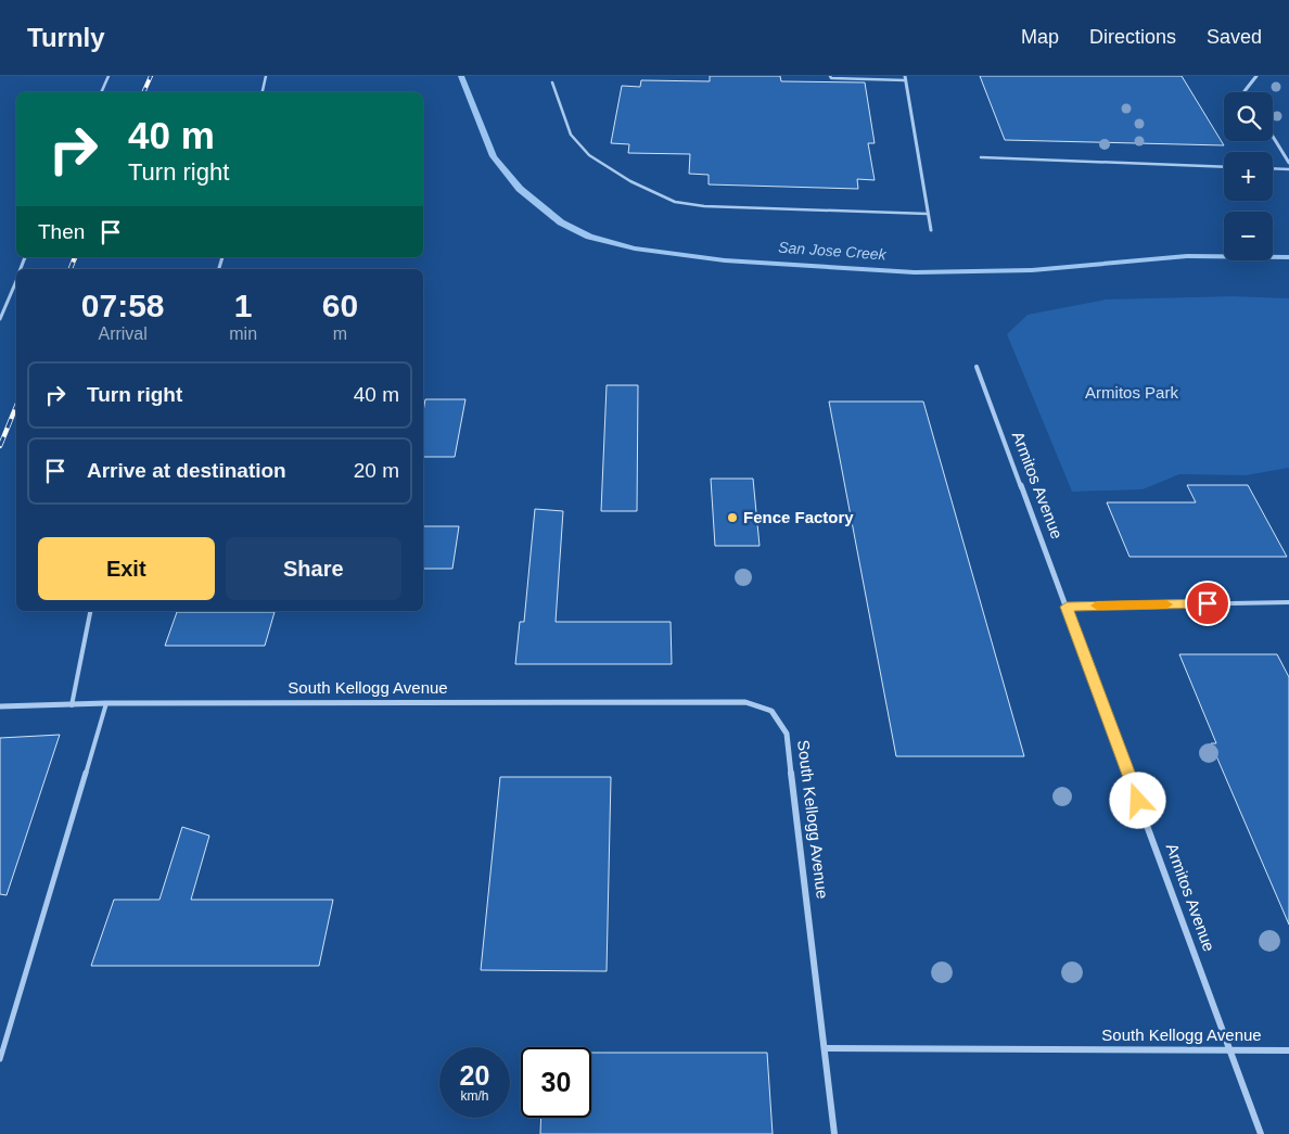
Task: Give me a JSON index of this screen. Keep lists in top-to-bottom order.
{
  "streets": {
    "street": ["Armitos Avenue", "South Kellogg Avenue"]
  },
  "crossings": [
    ["Armitos Avenue", "South Kellogg Avenue"]
  ],
  "water": ["San Jose Creek"],
  "parks": ["Armitos Park"],
  "places": ["Fence Factory"],
  "page": {
    "header": "Turnly",
    "nav": ["Map", "Directions", "Saved"],
    "map_buttons": ["+", "−"],
    "turn": ["40 m", "Turn right"],
    "then": "Then",
    "eta": [
      "07:58",
      "Arrival",
      "1",
      "min",
      "60",
      "m"
    ],
    "list": [
      {
        "name": "Turn right",
        "value": "40 m"
      },
      {
        "name": "Arrive at destination",
        "value": "20 m"
      }
    ],
    "buttons": ["Exit", "Share"],
    "speed": "20 km/h",
    "limit": "30"
  }
}
